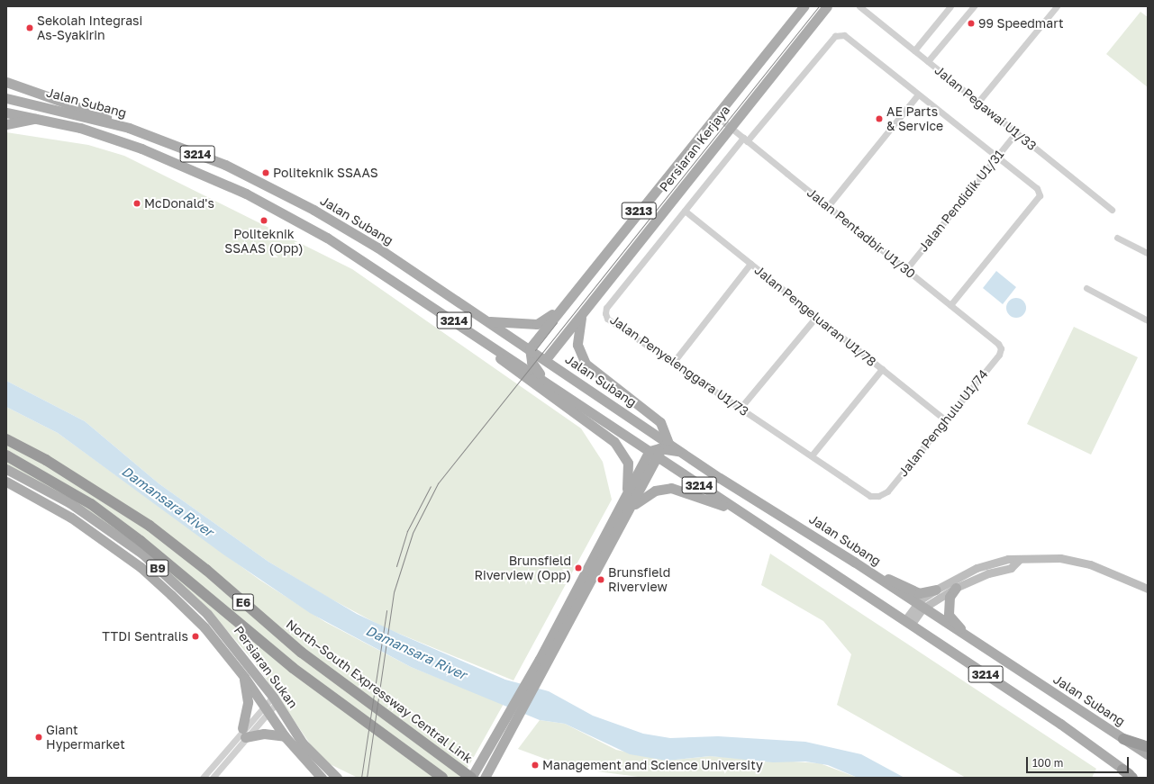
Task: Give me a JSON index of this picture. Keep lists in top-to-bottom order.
{
  "streets": {
    "highway": ["E6", "North–South Expressway Central Link"],
    "main road": [
      "Jalan Subang",
      "Persiaran Kerjaya",
      "3214",
      "3213",
      "B9",
      "Persiaran Sukan"
    ],
    "street": [
      "Jalan Pegawai U1/33",
      "Jalan Pendidik U1/31",
      "Jalan Pentadbir U1/30",
      "Jalan Pengeluaran U1/78",
      "Jalan Penyelenggara U1/73",
      "Jalan Penghulu U1/74"
    ]
  },
  "crossings": [
    ["Jalan Subang", "Persiaran Kerjaya"],
    ["Jalan Subang", "3214"],
    ["Jalan Pegawai U1/33", "Jalan Pendidik U1/31"],
    ["Persiaran Kerjaya", "Jalan Pentadbir U1/30"],
    ["Jalan Pendidik U1/31", "Jalan Pentadbir U1/30"],
    ["Jalan Pentadbir U1/30", "Jalan Penyelenggara U1/73"],
    ["Jalan Pentadbir U1/30", "Jalan Penghulu U1/74"],
    ["Jalan Pengeluaran U1/78", "Jalan Penyelenggara U1/73"],
    ["Jalan Pengeluaran U1/78", "Jalan Penghulu U1/74"],
    ["Jalan Penyelenggara U1/73", "Jalan Penghulu U1/74"]
  ],
  "water": ["Damansara River"],
  "places": [
    "99 Speedmart",
    "Sekolah Integrasi As-Syakirin",
    "AE Parts & Service",
    "Politeknik SSAAS",
    "McDonald's",
    "Politeknik SSAAS (Opp)",
    "Brunsfield Riverview (Opp)",
    "Brunsfield Riverview",
    "TTDI Sentralis",
    "Giant Hypermarket",
    "Management and Science University"
  ],
  "scale_bar": "100 m"
}
